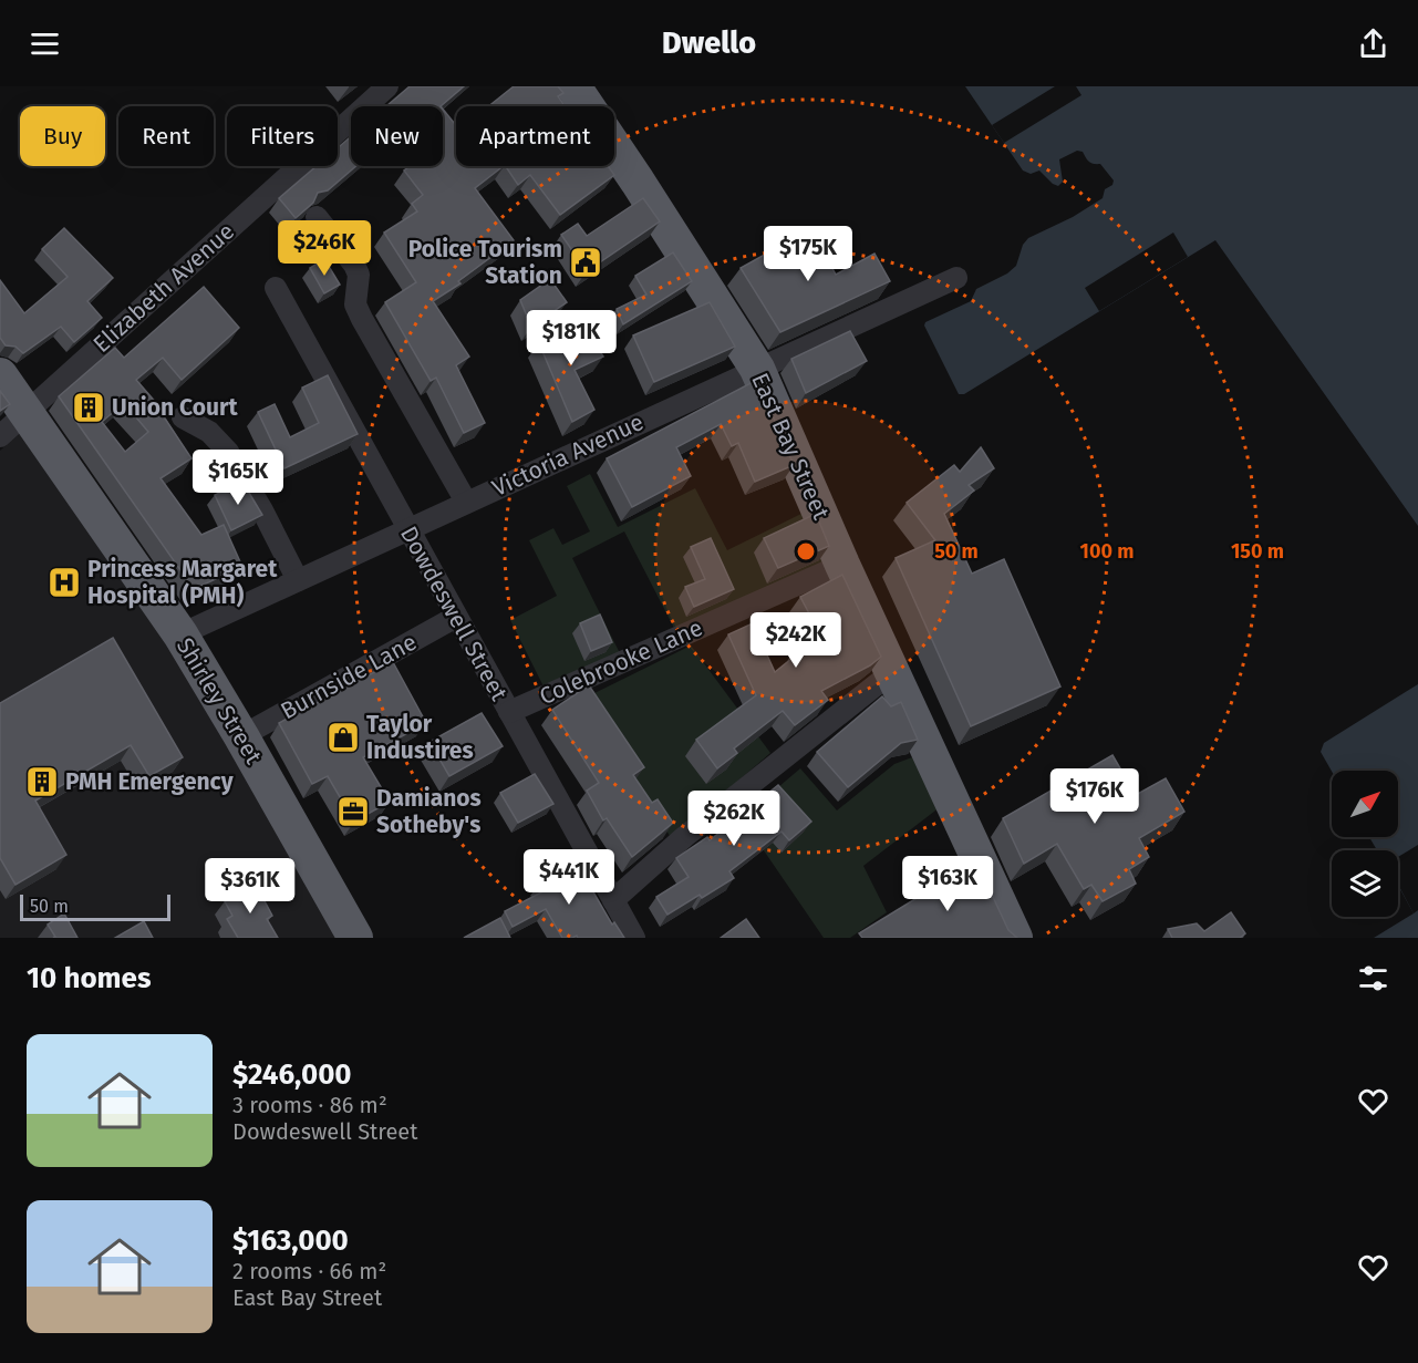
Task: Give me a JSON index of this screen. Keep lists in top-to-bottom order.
{
  "streets": {
    "highway": ["East Bay Street", "Shirley Street"],
    "street": [
      "Elizabeth Avenue",
      "Victoria Avenue",
      "Dowdeswell Street",
      "Colebrooke Lane",
      "Burnside Lane"
    ]
  },
  "crossings": [
    ["Elizabeth Avenue", "Shirley Street"],
    ["East Bay Street", "Victoria Avenue"],
    ["East Bay Street", "Colebrooke Lane"],
    ["Victoria Avenue", "Dowdeswell Street"],
    ["Victoria Avenue", "Shirley Street"],
    ["Dowdeswell Street", "Colebrooke Lane"],
    ["Dowdeswell Street", "Burnside Lane"],
    ["Burnside Lane", "Shirley Street"]
  ],
  "places": {
    "public building": ["Police Tourism Station"],
    "building": ["Union Court", "PMH Emergency"],
    "hospital": ["Princess Margaret Hospital (PMH)"],
    "shop": ["Taylor Industires"],
    "office": ["Damianos Sotheby's"]
  },
  "scale_bar": "50 m",
  "north": "top right",
  "page": {
    "header": "Dwello",
    "chip": [
      "Buy",
      "Rent",
      "Filters",
      "New",
      "Apartment"
    ],
    "price": [
      "$246K",
      "$175K",
      "$181K",
      "$165K",
      "$242K",
      "$176K",
      "$262K",
      "$441K",
      "$163K",
      "$361K"
    ],
    "scale": "50 m",
    "heading": "10 homes",
    "list": [
      {
        "name": "$246,000",
        "note": "3 rooms · 86 m² · Dowdeswell Street"
      },
      {
        "name": "$163,000",
        "note": "2 rooms · 66 m² · East Bay Street"
      }
    ]
  },
  "rings": ["50 m", "100 m", "150 m"]
}
